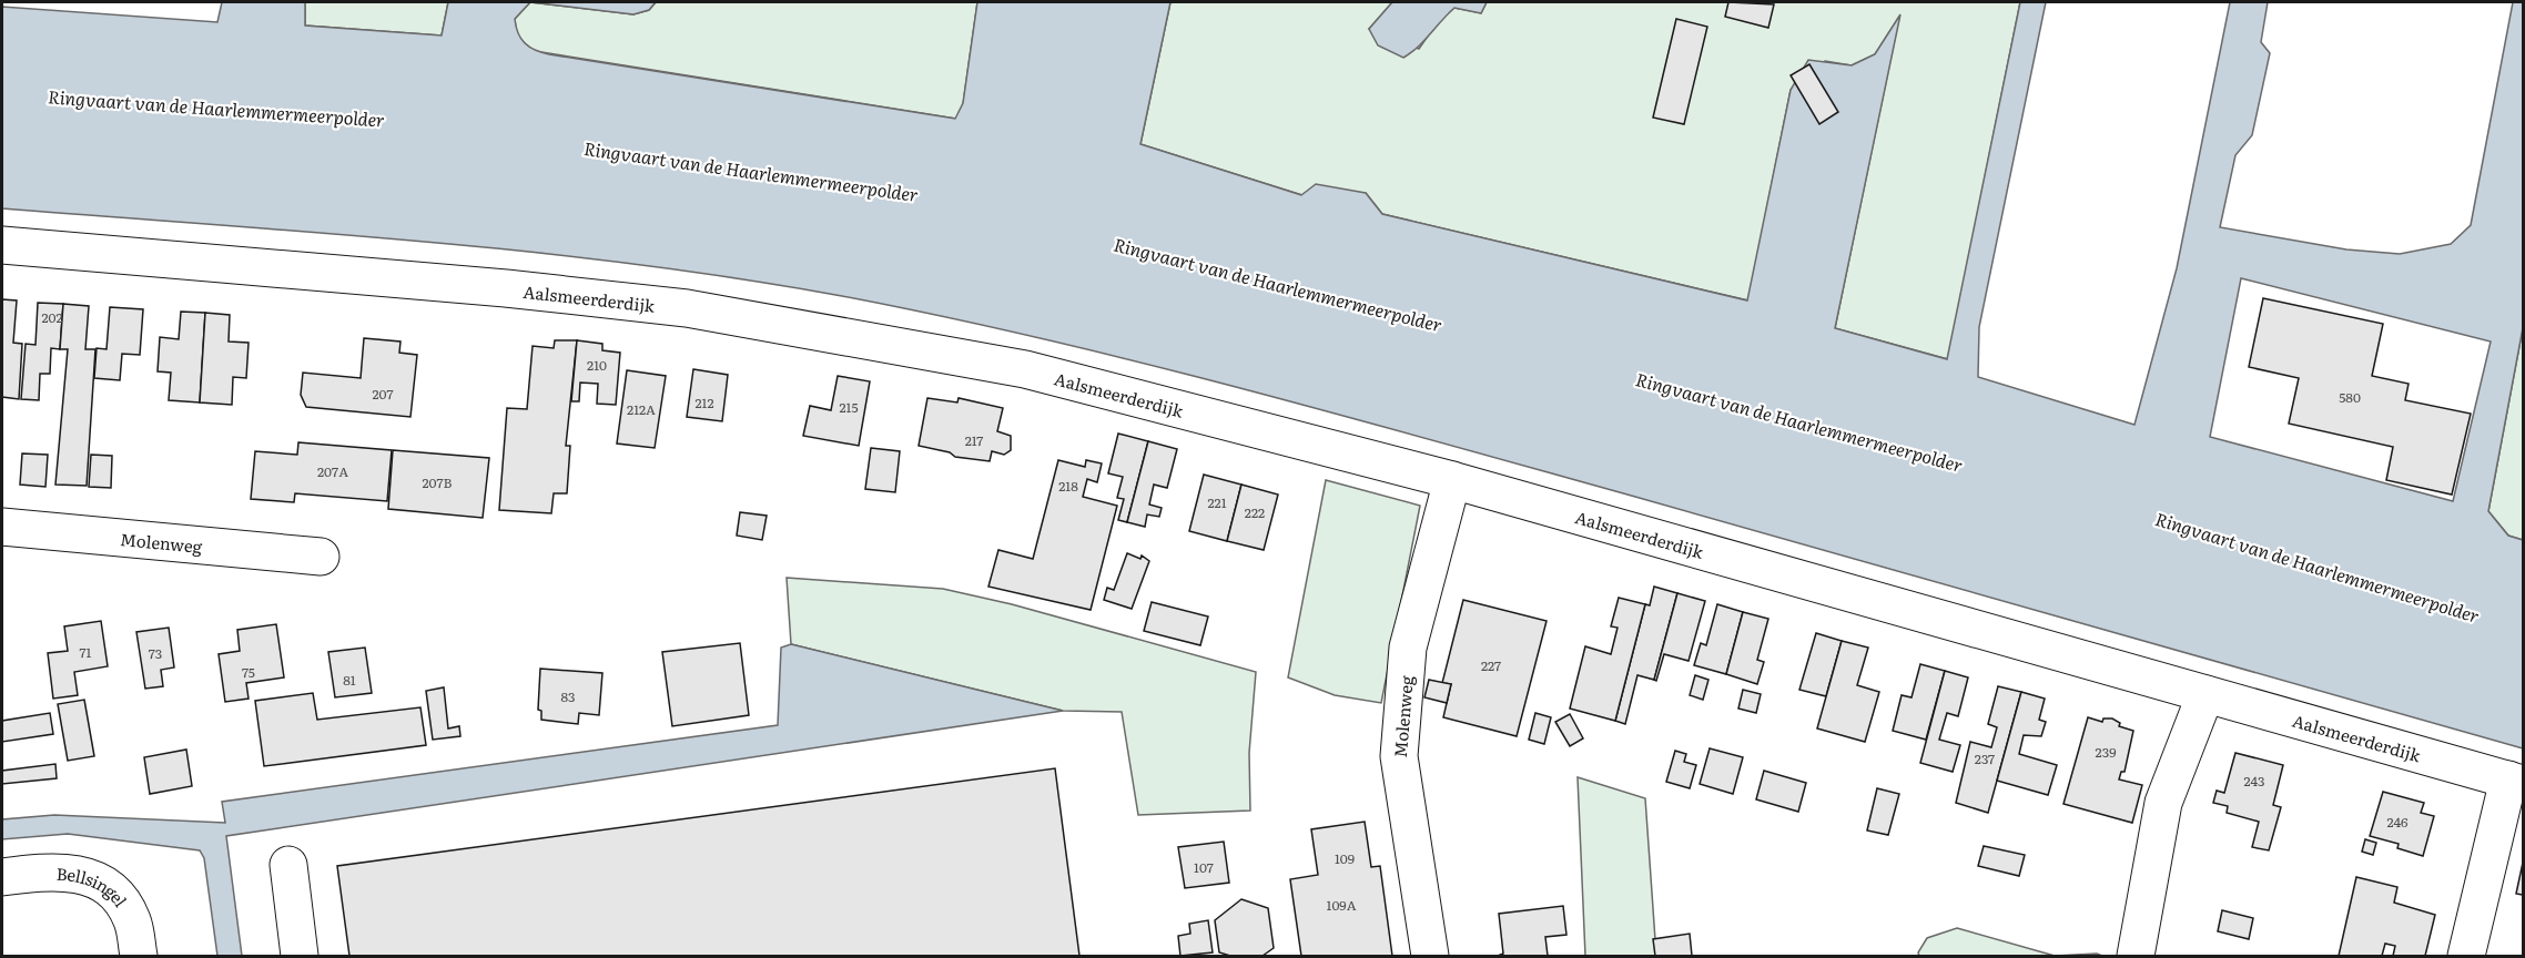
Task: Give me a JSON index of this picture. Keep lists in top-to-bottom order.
{
  "streets": {
    "street": ["Aalsmeerderdijk", "Molenweg", "Bellsingel"]
  },
  "crossings": [
    ["Aalsmeerderdijk", "Molenweg"]
  ],
  "water": ["Ringvaart van de Haarlemmermeerpolder"],
  "house_numbers": [
    "202",
    "210",
    "207",
    "580",
    "212",
    "215",
    "212A",
    "217",
    "207A",
    "207B",
    "218",
    "221",
    "222",
    "71",
    "73",
    "227",
    "75",
    "81",
    "83",
    "239",
    "237",
    "243",
    "246",
    "109",
    "107",
    "109A"
  ]
}
